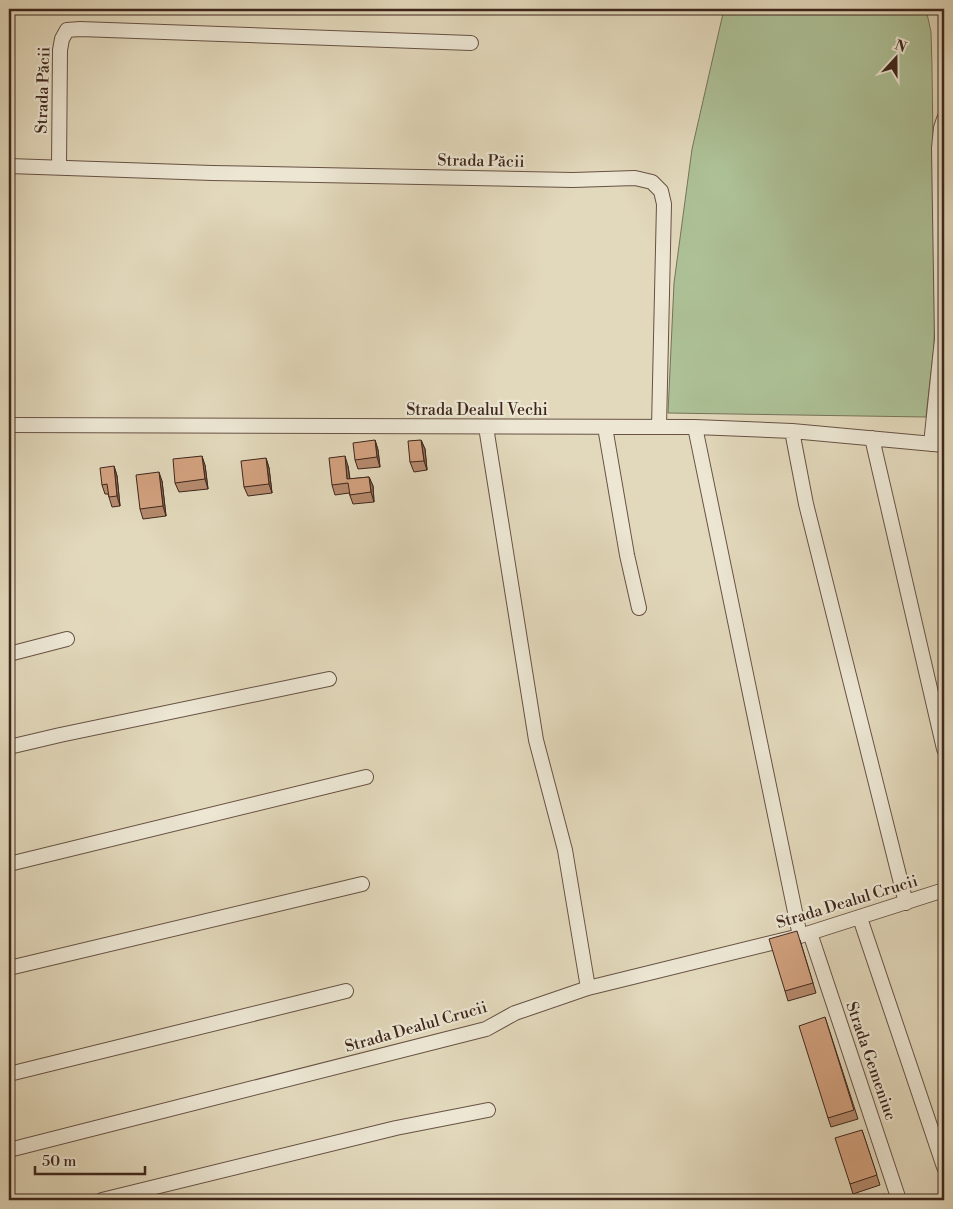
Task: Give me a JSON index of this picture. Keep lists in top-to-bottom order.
{
  "streets": {
    "street": [
      "Strada Păcii",
      "Strada Dealul Vechi",
      "Strada Dealul Crucii",
      "Strada Gemeniuc"
    ]
  },
  "crossings": [
    ["Strada Păcii", "Strada Dealul Vechi"],
    ["Strada Dealul Vechi", "Strada Gemeniuc"],
    ["Strada Dealul Crucii", "Strada Gemeniuc"]
  ],
  "scale_bar": "50 m",
  "north": "top"
}
